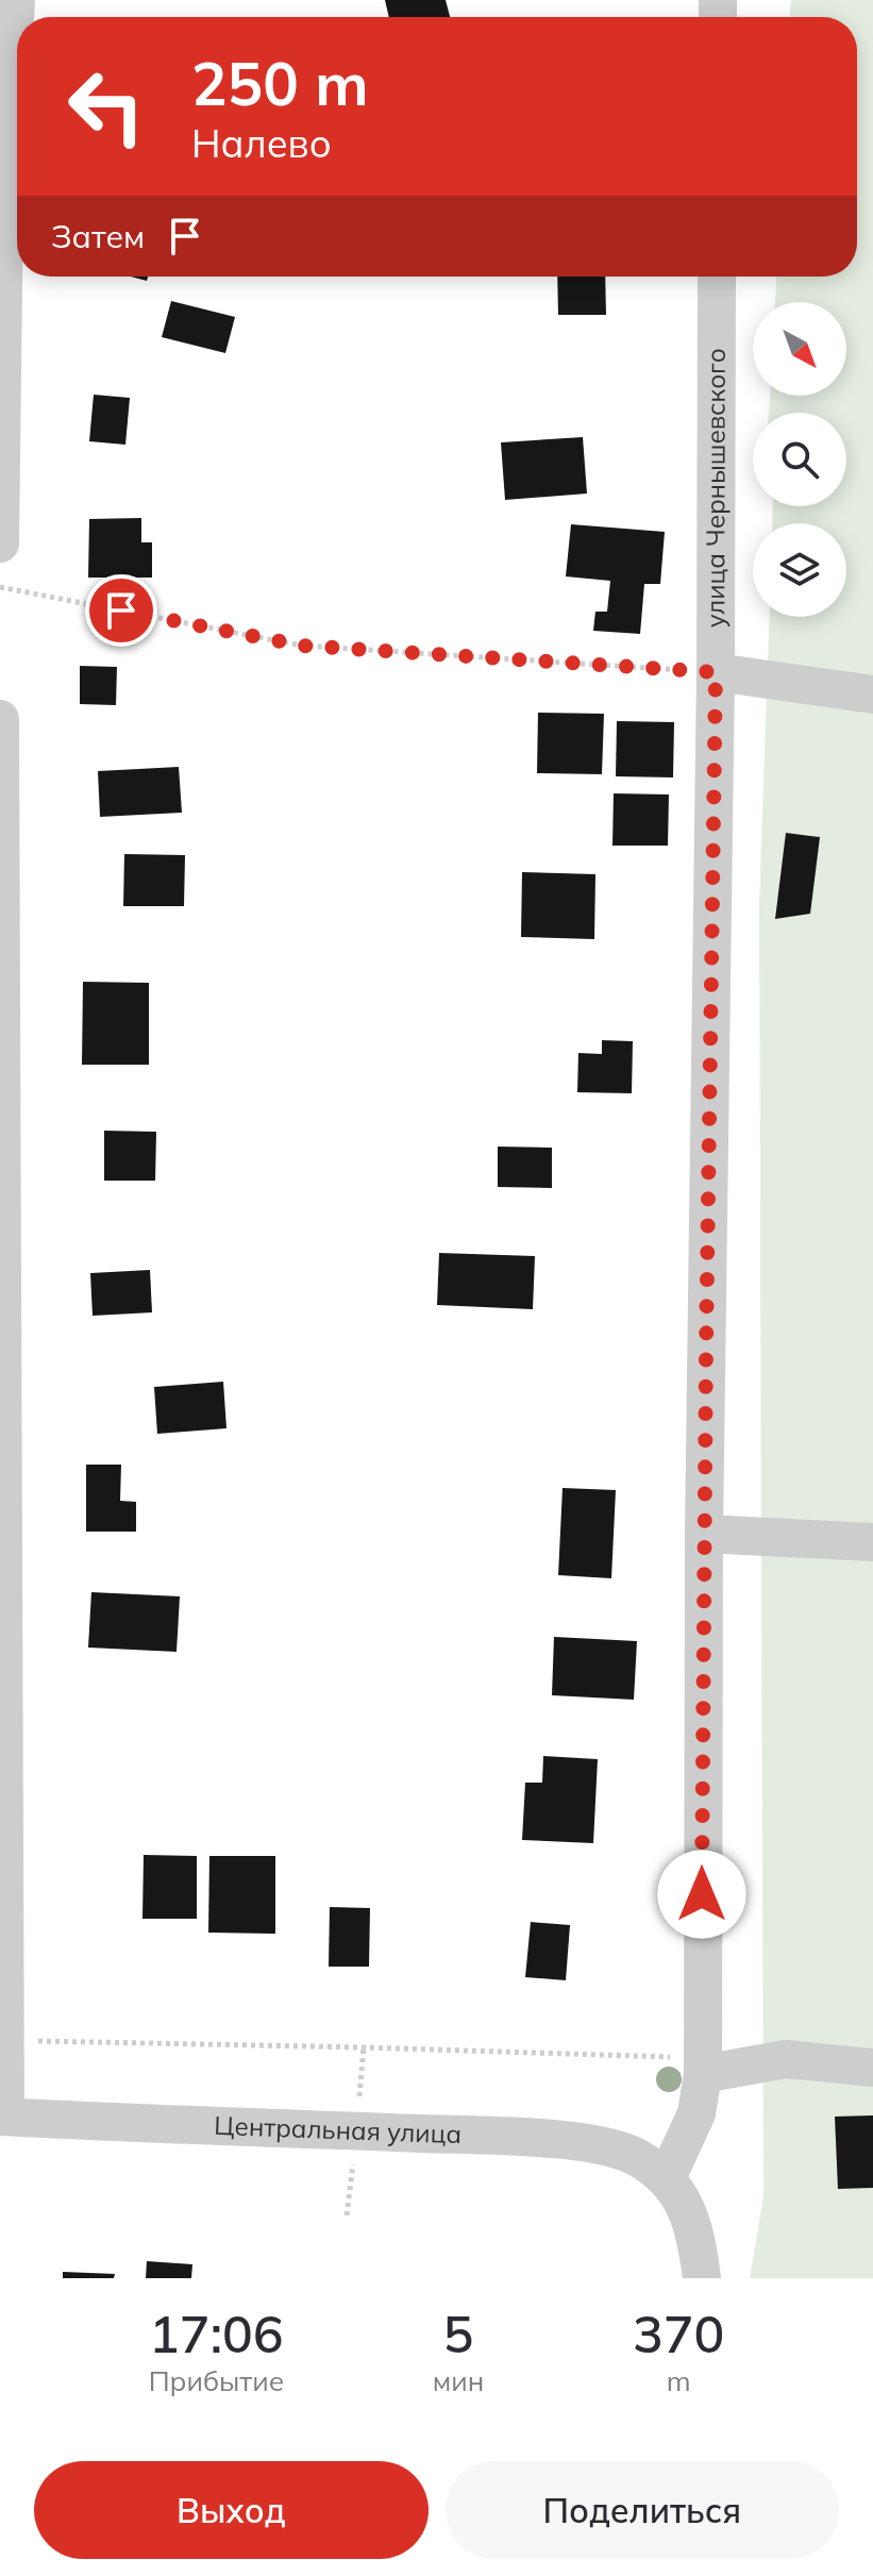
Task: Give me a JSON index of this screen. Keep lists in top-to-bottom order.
{
  "streets": {
    "street": ["улица Чернышевского", "Центральная улица"]
  },
  "crossings": [
    ["улица Чернышевского", "Центральная улица"]
  ],
  "north": "bottom right",
  "page": {
    "turn": ["250 m", "Налево"],
    "then": "Затем",
    "eta": [
      "17:06",
      "Прибытие",
      "5",
      "мин",
      "370",
      "m"
    ],
    "buttons": ["Выход", "Поделиться"]
  }
}
